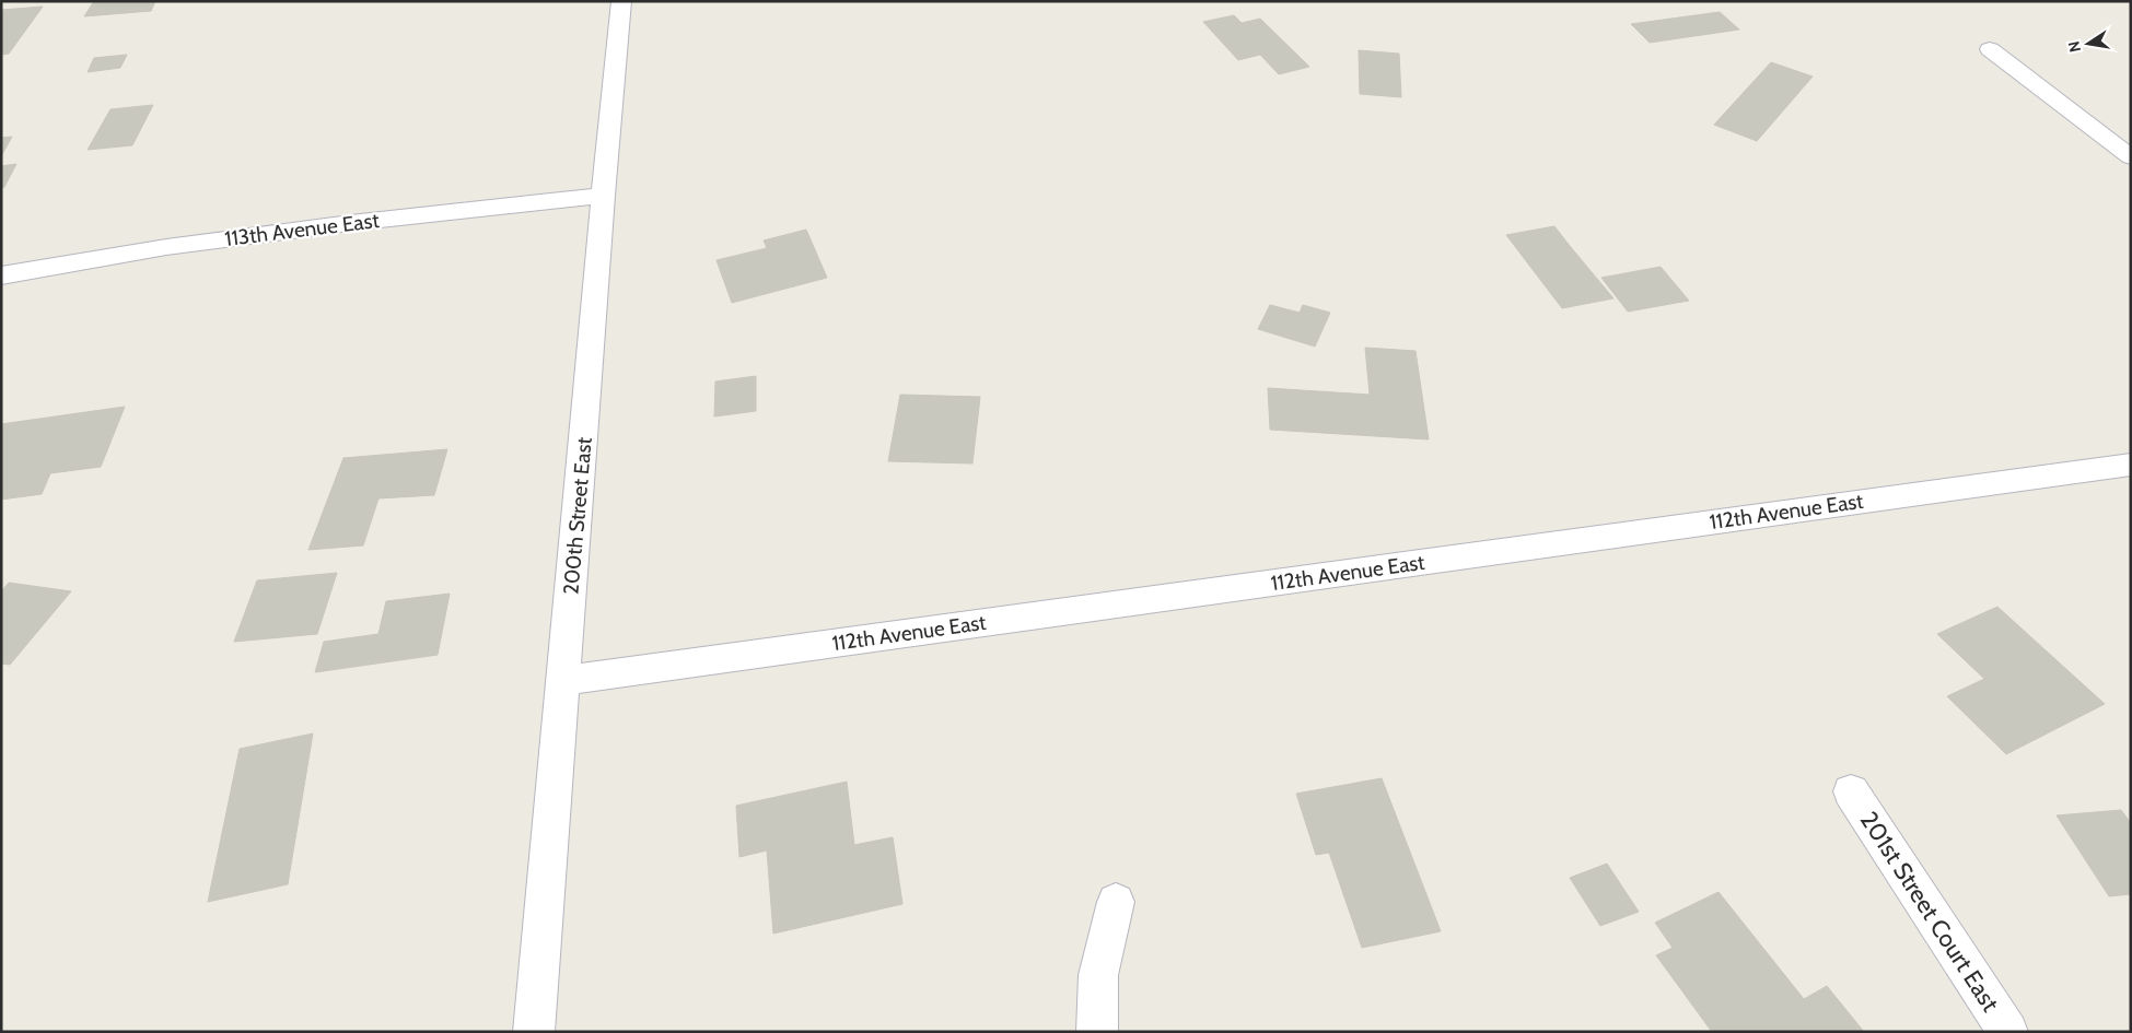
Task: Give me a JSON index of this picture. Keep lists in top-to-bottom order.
{
  "streets": {
    "street": [
      "113th Avenue East",
      "112th Avenue East",
      "200th Street East",
      "201st Street Court East"
    ]
  },
  "crossings": [
    ["113th Avenue East", "200th Street East"],
    ["112th Avenue East", "200th Street East"]
  ],
  "north": "left"
}
